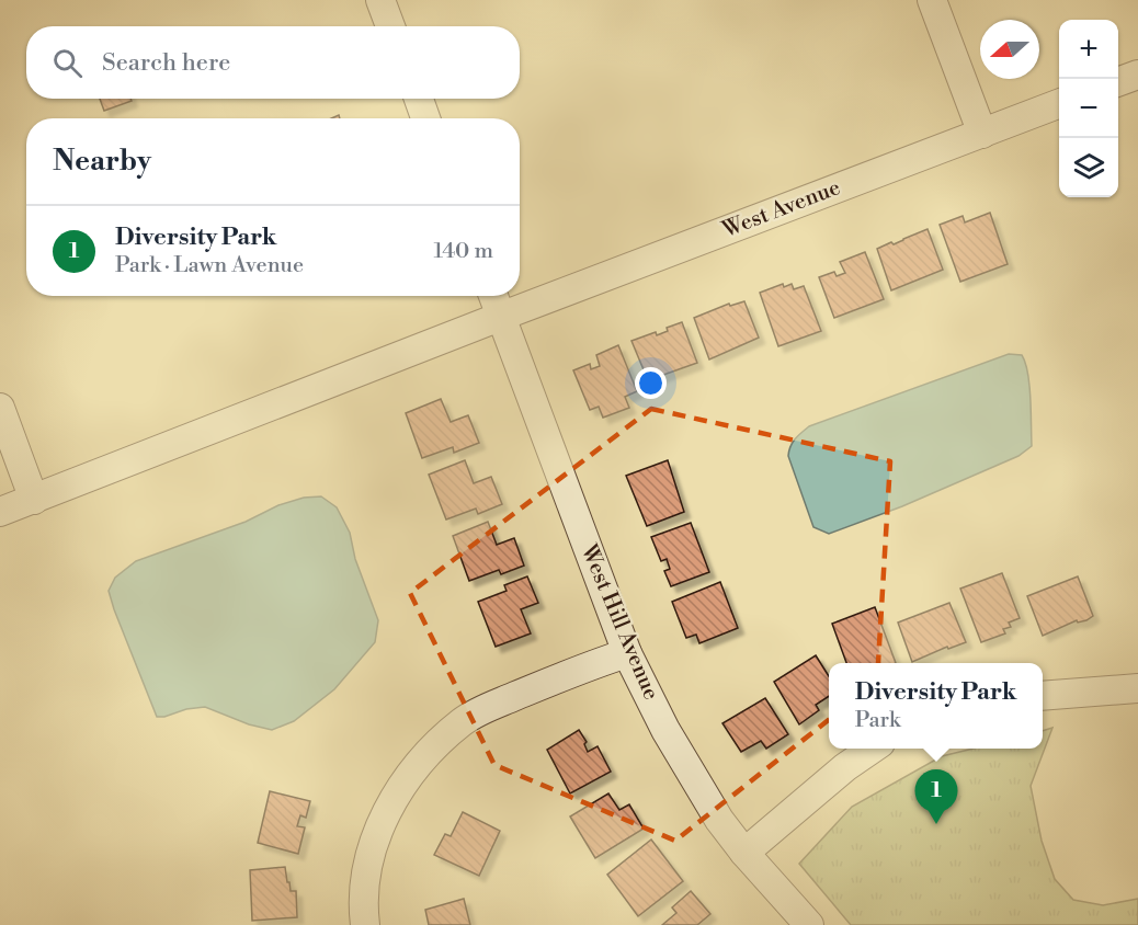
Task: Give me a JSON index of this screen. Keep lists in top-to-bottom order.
{
  "streets": {
    "street": ["West Avenue", "West Hill Avenue"]
  },
  "crossings": [
    ["West Avenue", "West Hill Avenue"]
  ],
  "north": "left",
  "page": {
    "map_buttons": ["+", "−"],
    "search": "Search here",
    "heading": "Nearby",
    "list": [
      {
        "mark": "1",
        "name": "Diversity Park",
        "note": "Park · Lawn Avenue",
        "value": "140 m"
      }
    ],
    "popup": ["Diversity Park", "Park"],
    "pins": "1"
  }
}
